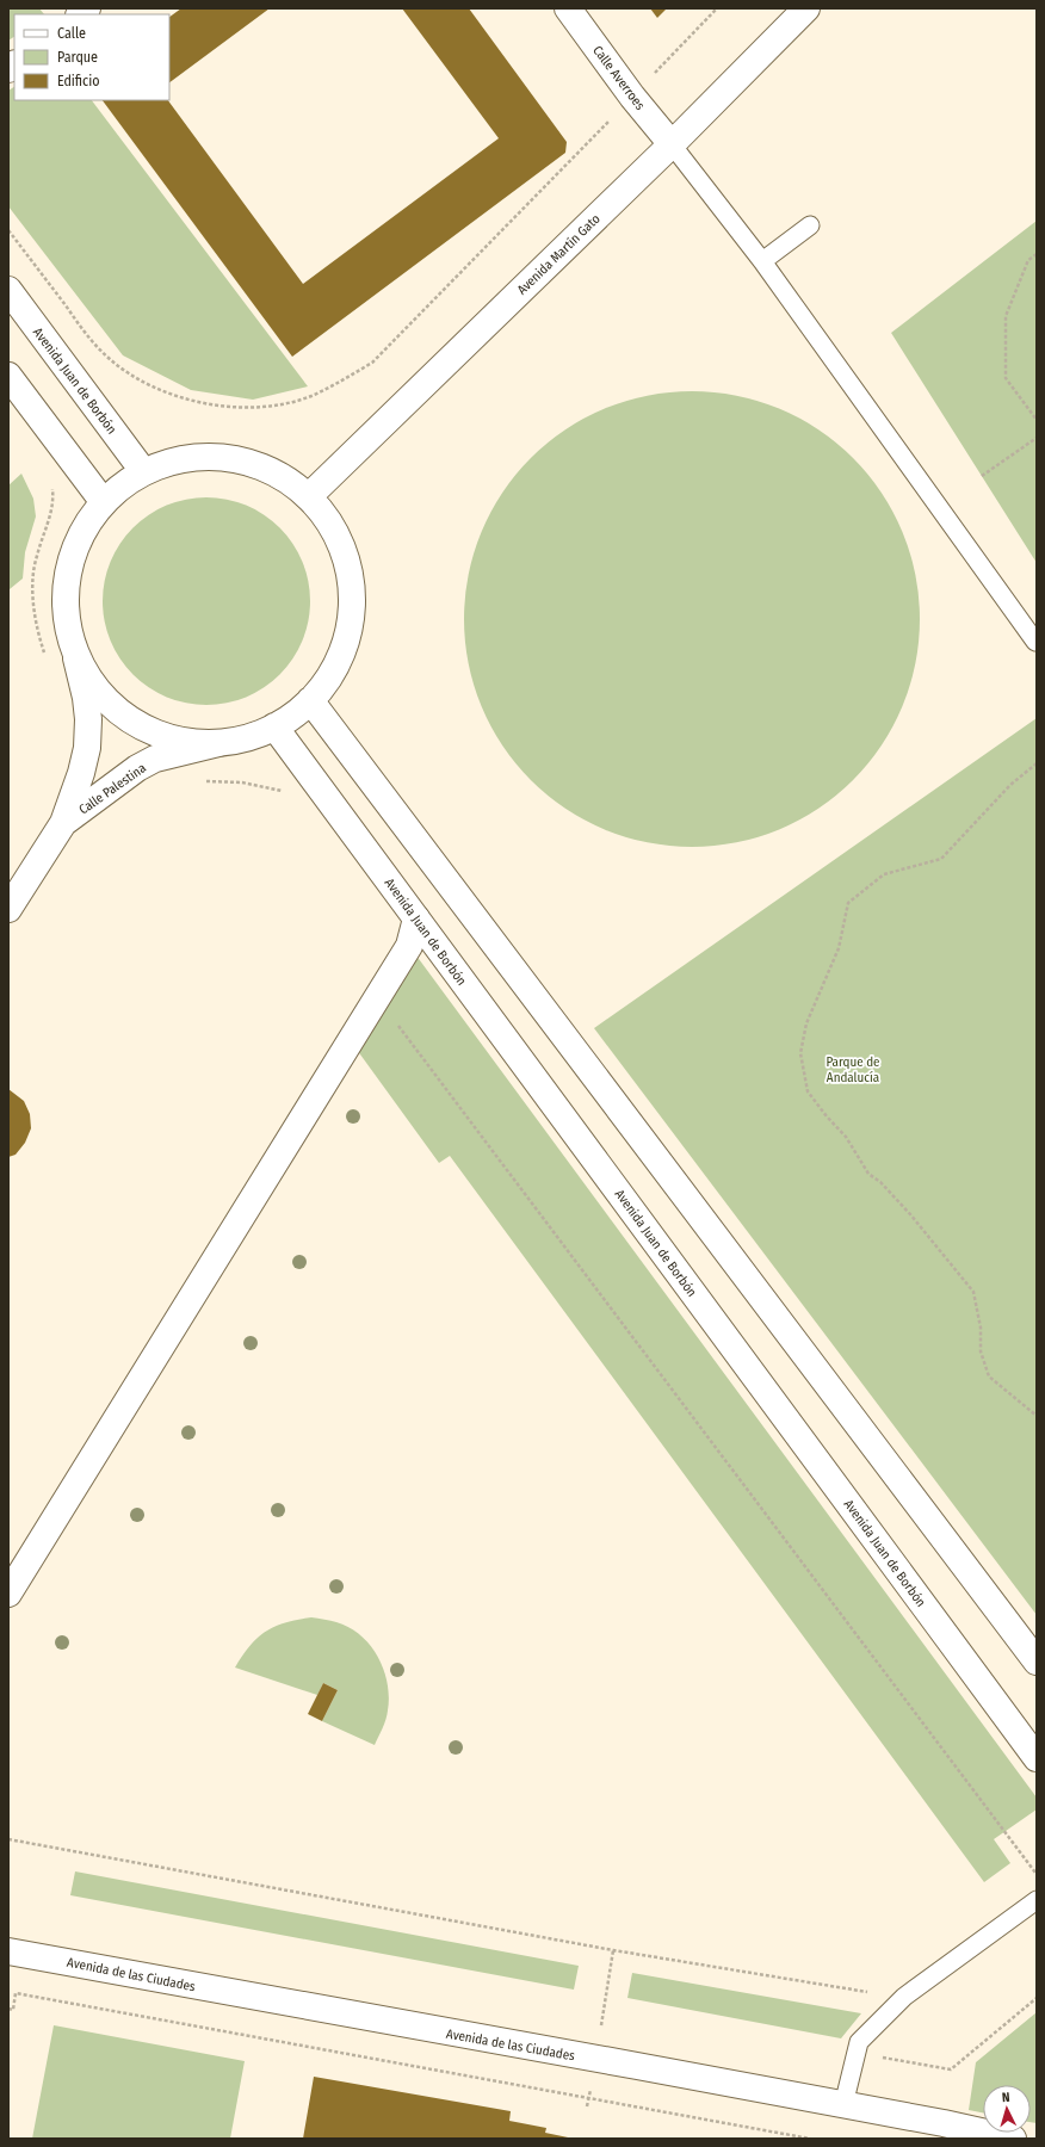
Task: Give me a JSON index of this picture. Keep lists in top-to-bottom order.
{
  "streets": {
    "street": [
      "Calle Averroes",
      "Avenida Martín Gato",
      "Avenida Juan de Borbón",
      "Calle Palestina",
      "Avenida de las Ciudades"
    ]
  },
  "crossings": [
    ["Calle Averroes", "Avenida Martín Gato"],
    ["Avenida Martín Gato", "Calle Palestina"],
    ["Avenida Juan de Borbón", "Calle Palestina"]
  ],
  "parks": ["Parque de Andalucía"],
  "legend": ["Calle", "Parque", "Edificio"],
  "north": "top"
}
